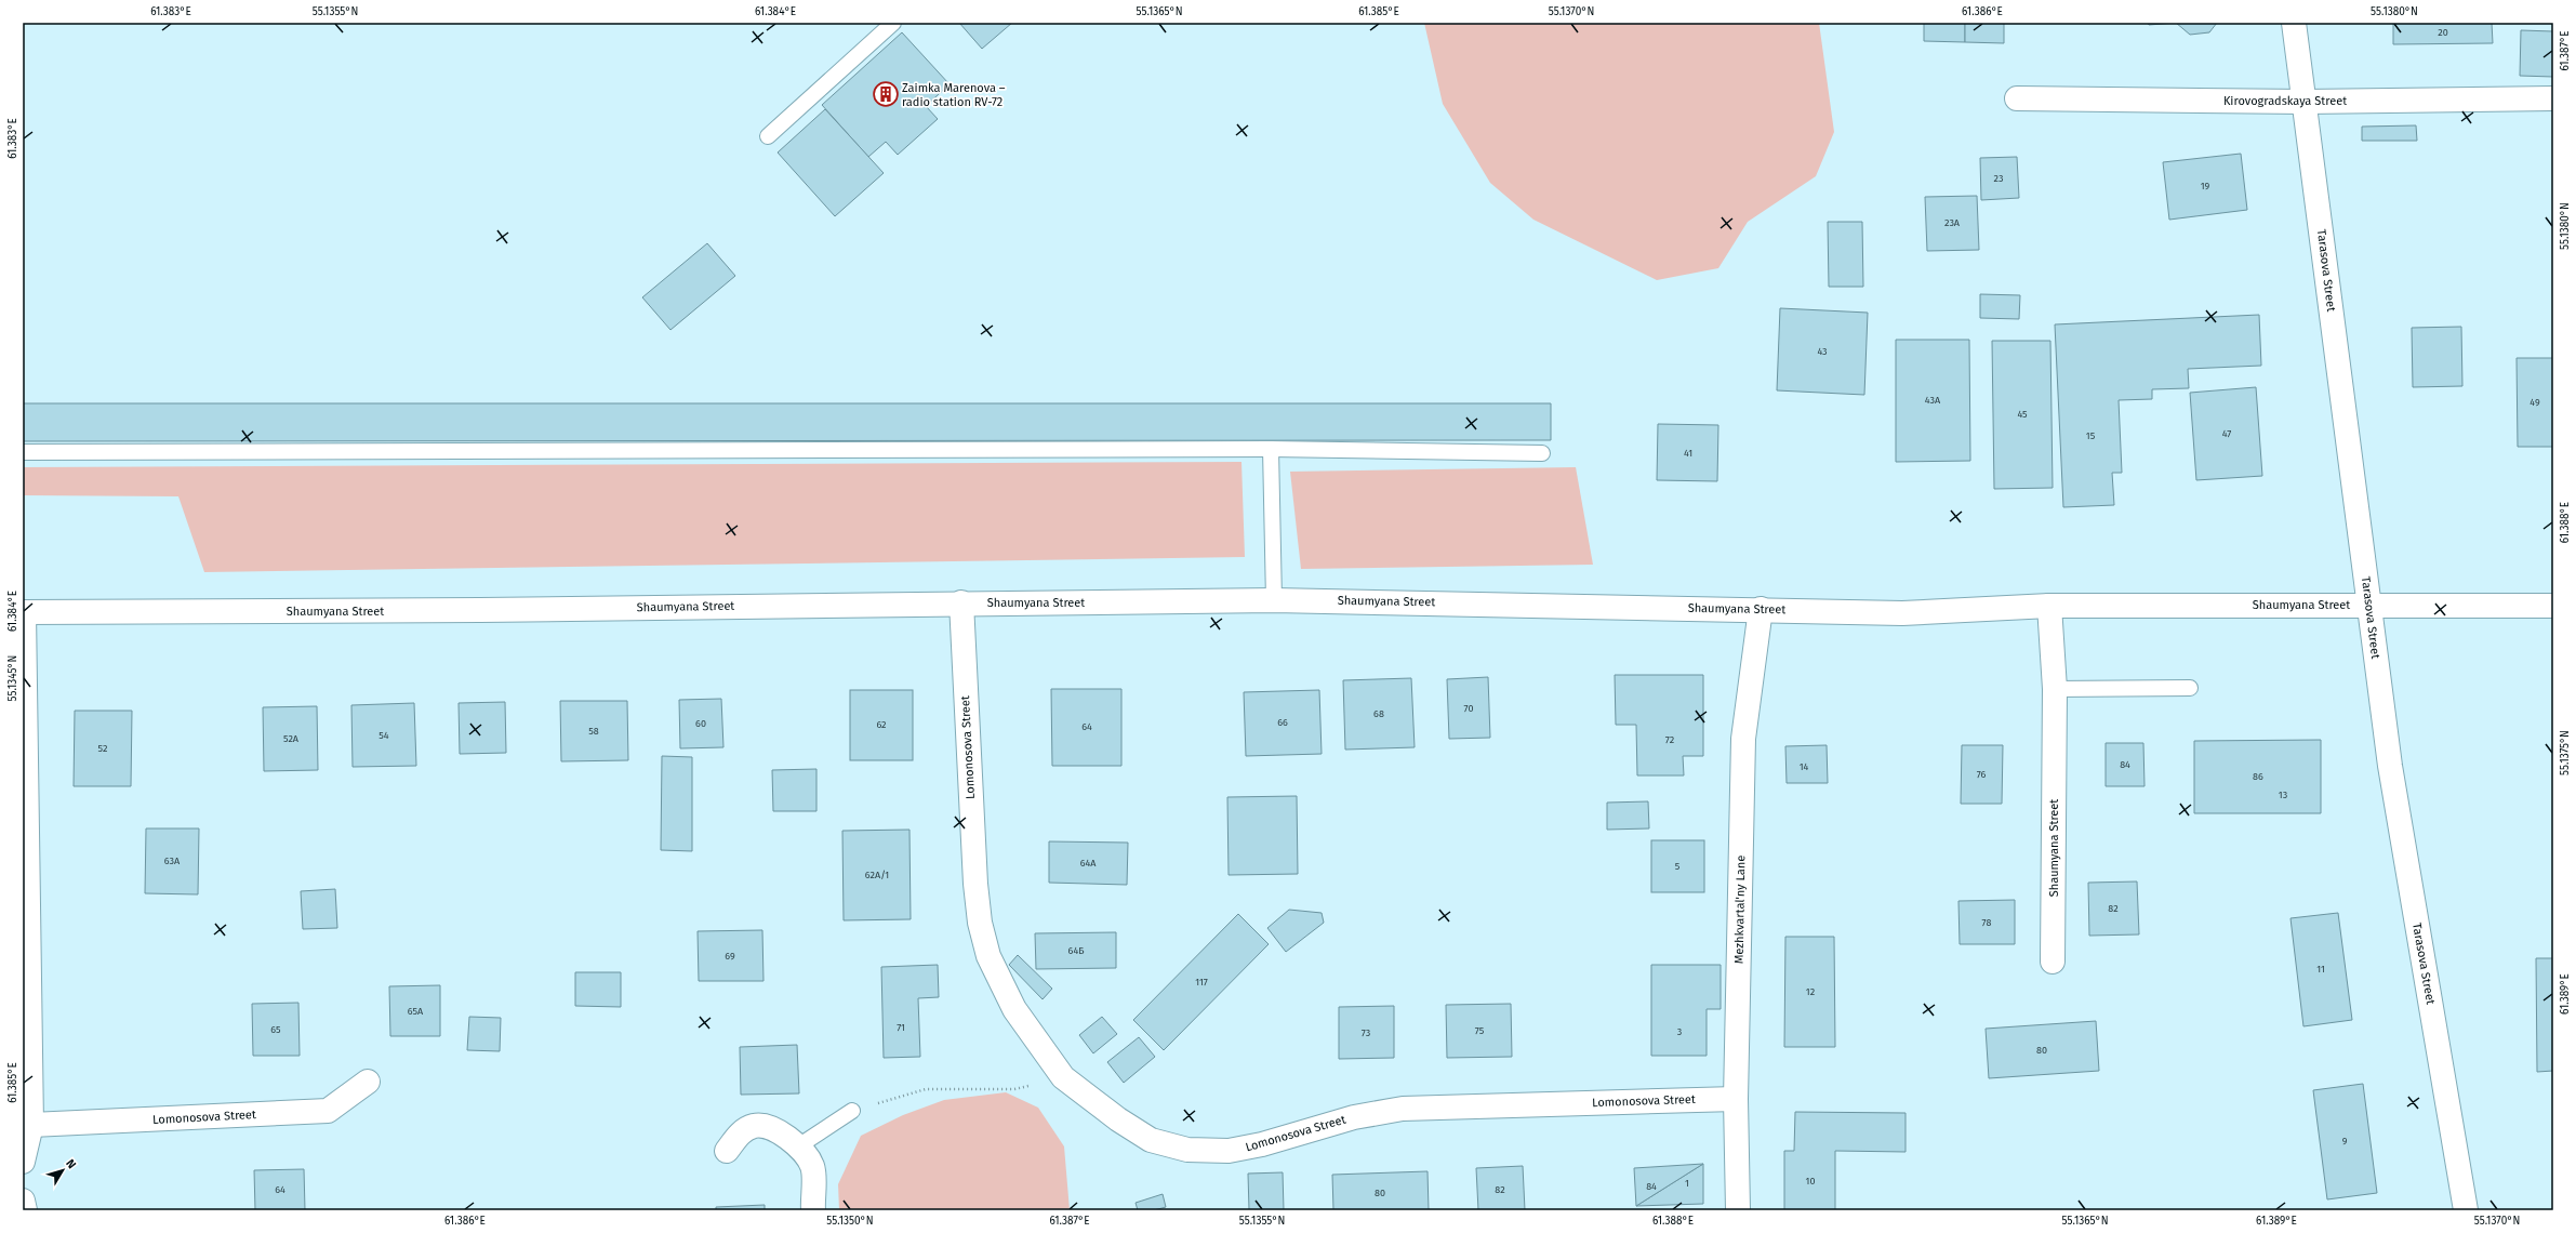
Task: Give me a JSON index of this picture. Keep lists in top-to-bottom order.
{
  "streets": {
    "street": [
      "Kirovogradskaya Street",
      "Tarasova Street",
      "Shaumyana Street",
      "Lomonosova Street",
      "Mezhkvartal'ny Lane"
    ]
  },
  "crossings": [
    ["Kirovogradskaya Street", "Tarasova Street"],
    ["Tarasova Street", "Shaumyana Street"],
    ["Shaumyana Street", "Lomonosova Street"],
    ["Shaumyana Street", "Mezhkvartal'ny Lane"],
    ["Lomonosova Street", "Mezhkvartal'ny Lane"]
  ],
  "places": {
    "building": ["Zaimka Marenova – radio station RV-72"]
  },
  "house_numbers": [
    "20",
    "23",
    "19",
    "23А",
    "43",
    "43А",
    "49",
    "45",
    "47",
    "15",
    "41",
    "70",
    "68",
    "66",
    "60",
    "62",
    "64",
    "58",
    "54",
    "52А",
    "72",
    "52",
    "84",
    "14",
    "76",
    "86",
    "13",
    "63А",
    "64А",
    "5",
    "62А/1",
    "82",
    "78",
    "64Б",
    "69",
    "11",
    "117",
    "12",
    "65А",
    "71",
    "65",
    "75",
    "3",
    "73",
    "80",
    "9",
    "10",
    "1",
    "84",
    "64",
    "82",
    "80"
  ],
  "north": "top right",
  "coordinates": [
    "61.383°E",
    "55.1355°N",
    "61.384°E",
    "55.1365°N",
    "61.385°E",
    "55.1370°N",
    "61.386°E",
    "55.1380°N",
    "61.387°E",
    "61.388°E",
    "55.1345°N",
    "55.1375°N",
    "61.389°E",
    "55.1350°N"
  ]
}
